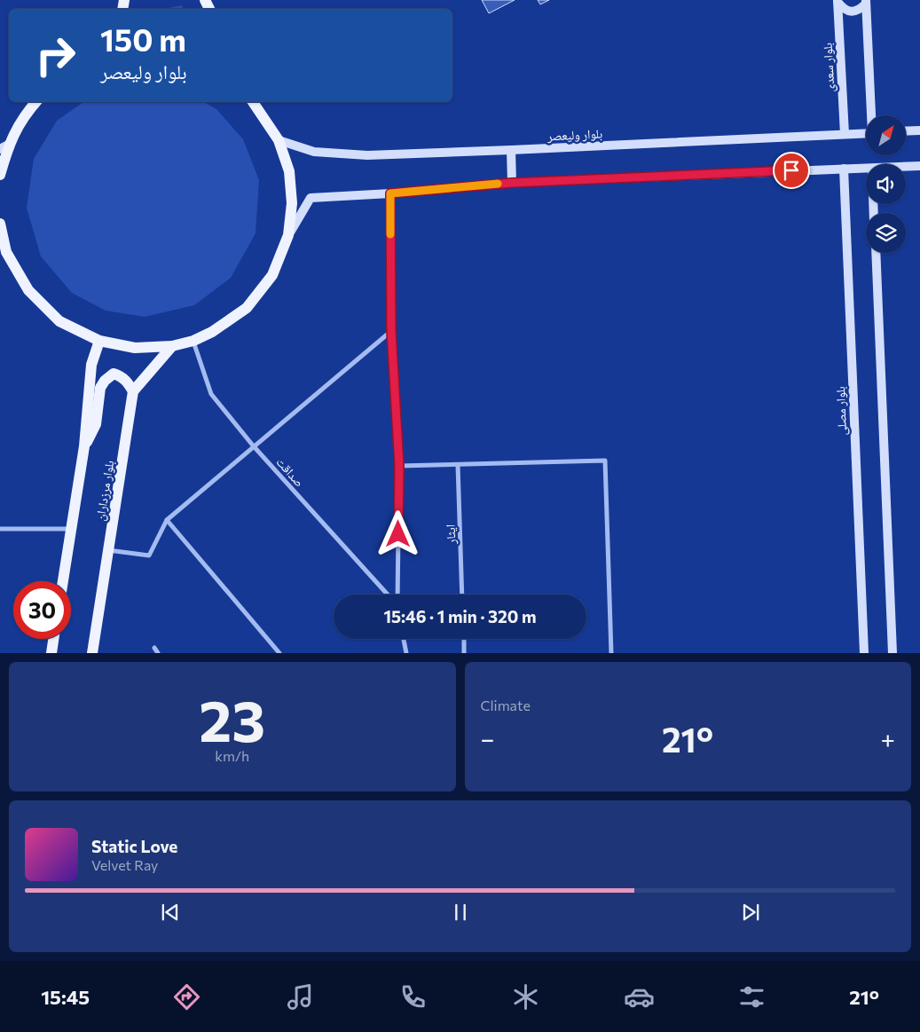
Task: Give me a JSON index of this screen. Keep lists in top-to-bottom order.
{
  "streets": {
    "main road": ["بلوار مرزداران"],
    "street": [
      "بلوار سعدی",
      "بلوار ولیعصر",
      "بلوار مصلی",
      "صداقت",
      "ایثار"
    ]
  },
  "crossings": [
    ["بلوار سعدی", "بلوار ولیعصر"]
  ],
  "north": "top right",
  "page": {
    "turn": ["150 m", "بلوار ولیعصر"],
    "limit": "30",
    "trip": "15:46 · 1 min · 320 m",
    "tile": [
      ["23", "km/h"],
      "Climate"
    ],
    "heat": ["−", "21°", "+"],
    "song": ["Static Love", "Velvet Ray"],
    "tabs": ["15:45", "21°"]
  }
}
